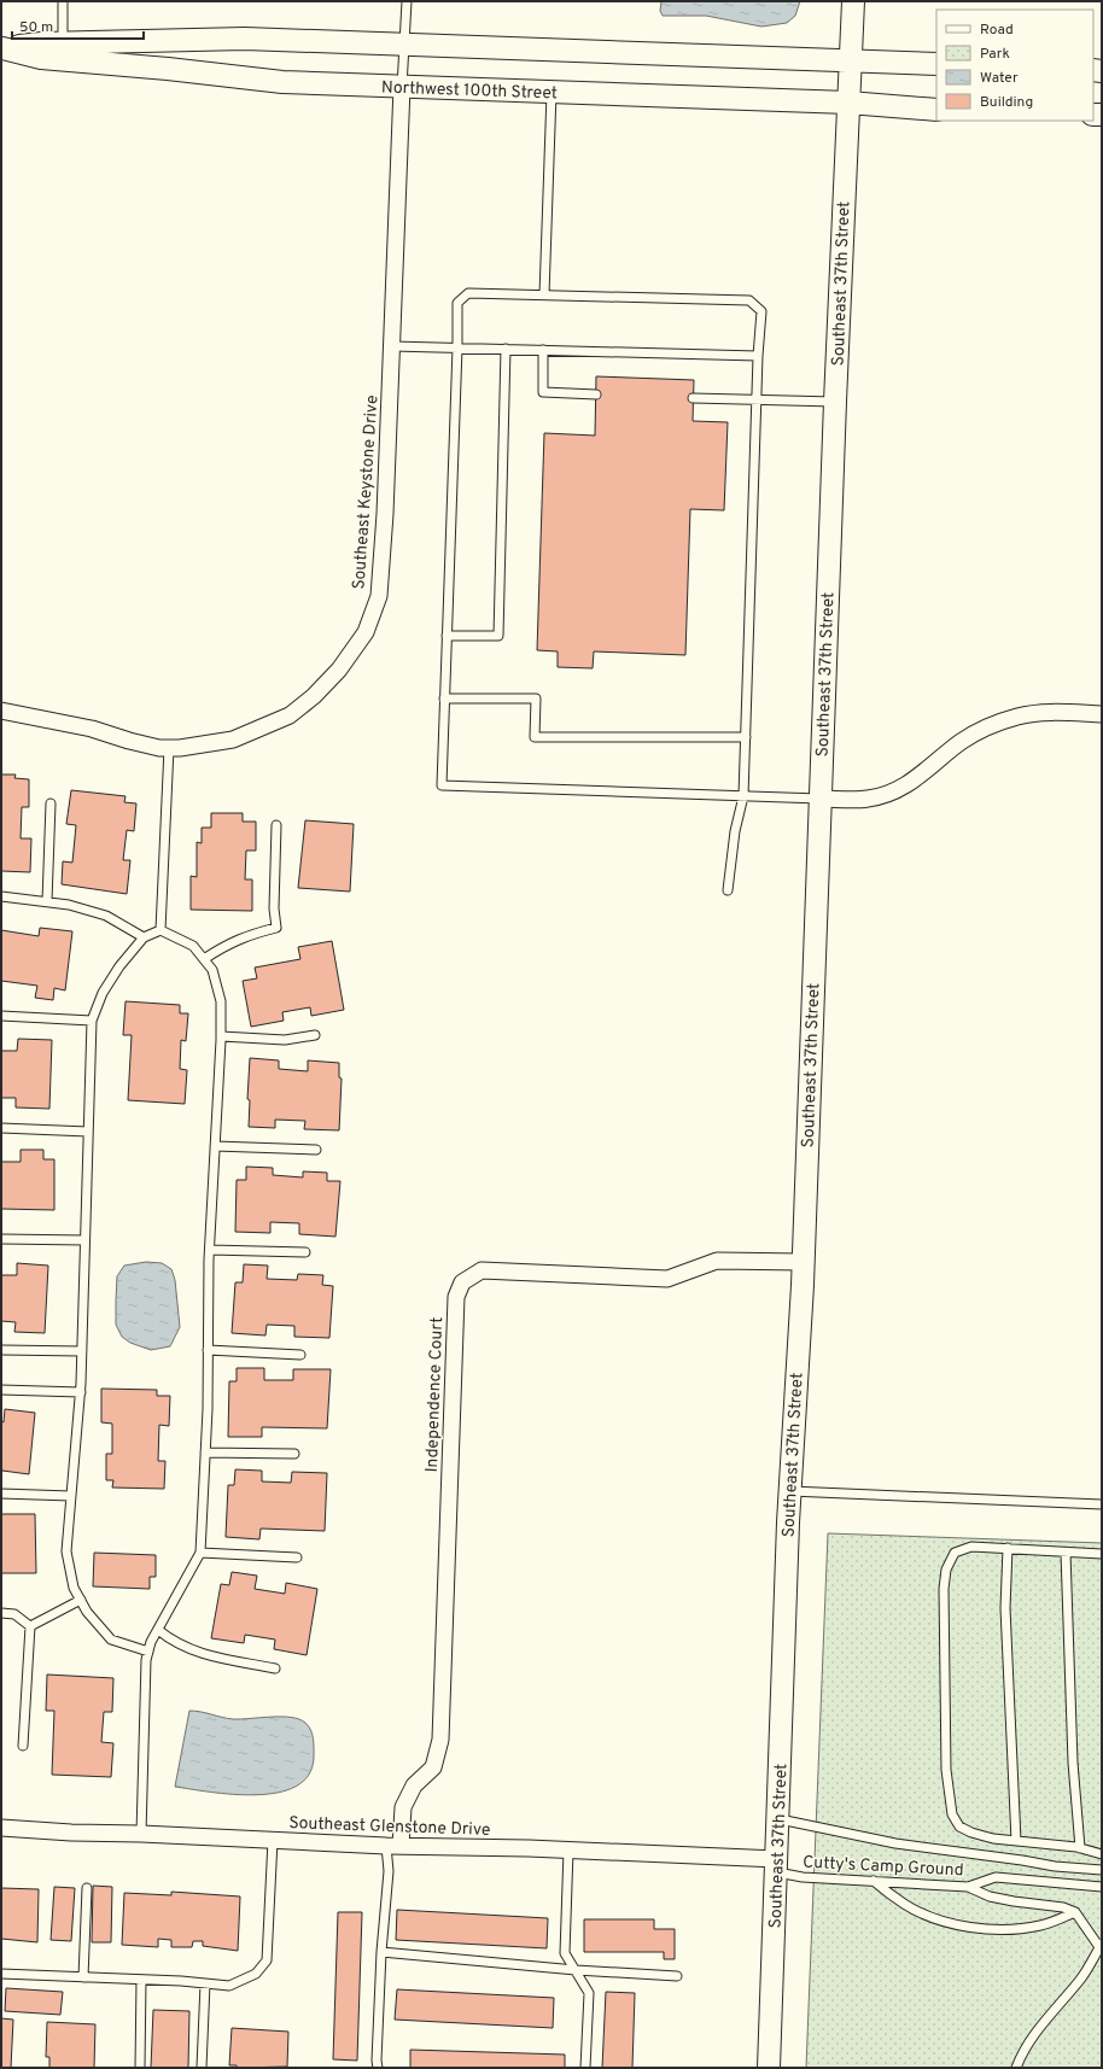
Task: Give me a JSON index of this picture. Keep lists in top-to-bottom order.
{
  "streets": {
    "street": [
      "Northwest 100th Street",
      "Southeast 37th Street",
      "Southeast Keystone Drive",
      "Independence Court",
      "Southeast Glenstone Drive"
    ],
    "lane": ["Cutty's Camp Ground"]
  },
  "crossings": [
    ["Northwest 100th Street", "Southeast 37th Street"],
    ["Northwest 100th Street", "Southeast Keystone Drive"],
    ["Southeast 37th Street", "Independence Court"],
    ["Southeast 37th Street", "Southeast Glenstone Drive"],
    ["Southeast 37th Street", "Cutty's Camp Ground"],
    ["Independence Court", "Southeast Glenstone Drive"],
    ["Southeast Glenstone Drive", "Cutty's Camp Ground"]
  ],
  "legend": [
    "Road",
    "Park",
    "Water",
    "Building"
  ],
  "scale_bar": "50 m"
}
